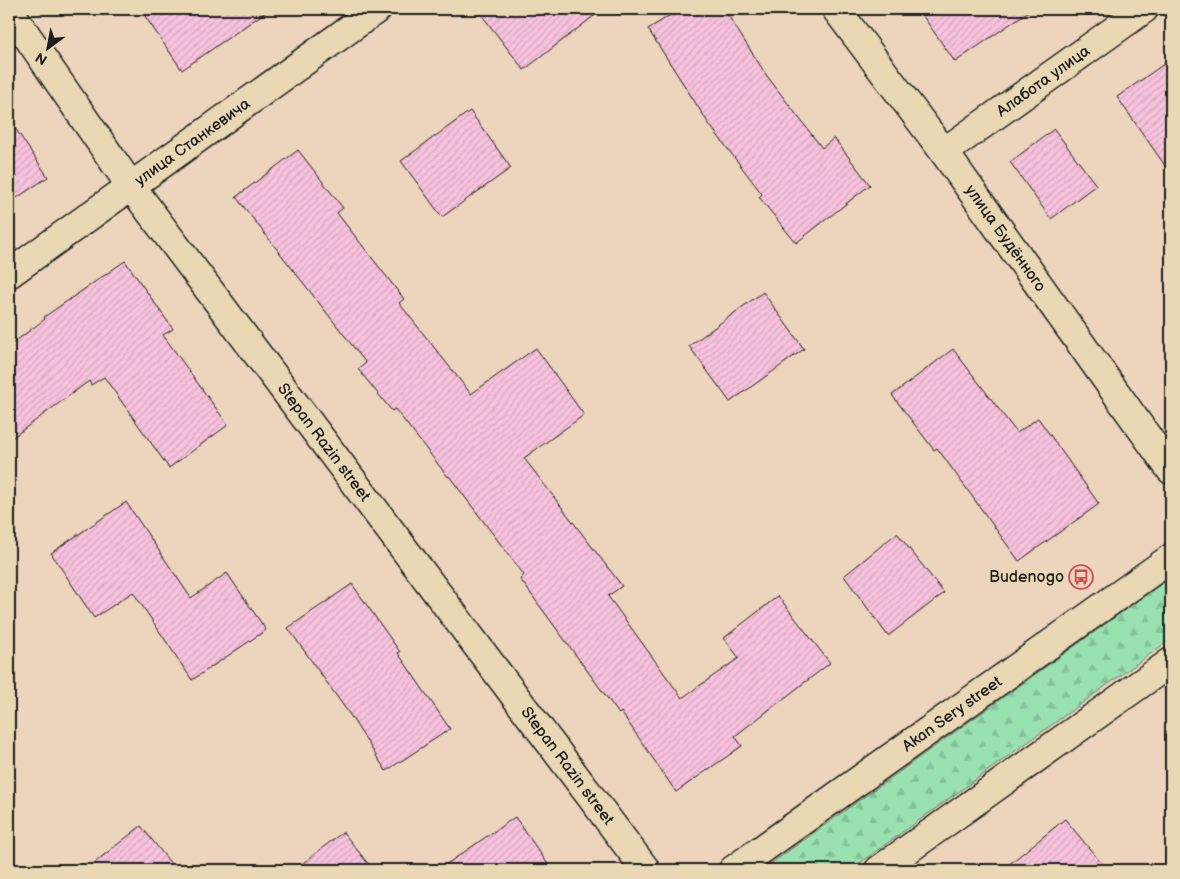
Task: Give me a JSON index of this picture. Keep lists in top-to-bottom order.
{
  "streets": {
    "street": [
      "Алабота улица",
      "улица Станкевича",
      "улица Будённого",
      "Stepan Razin street",
      "Akan Sery street"
    ]
  },
  "crossings": [
    ["Алабота улица", "улица Будённого"],
    ["улица Станкевича", "Stepan Razin street"]
  ],
  "places": {
    "bus stop": ["Budenogo"]
  },
  "north": "bottom left"
}
